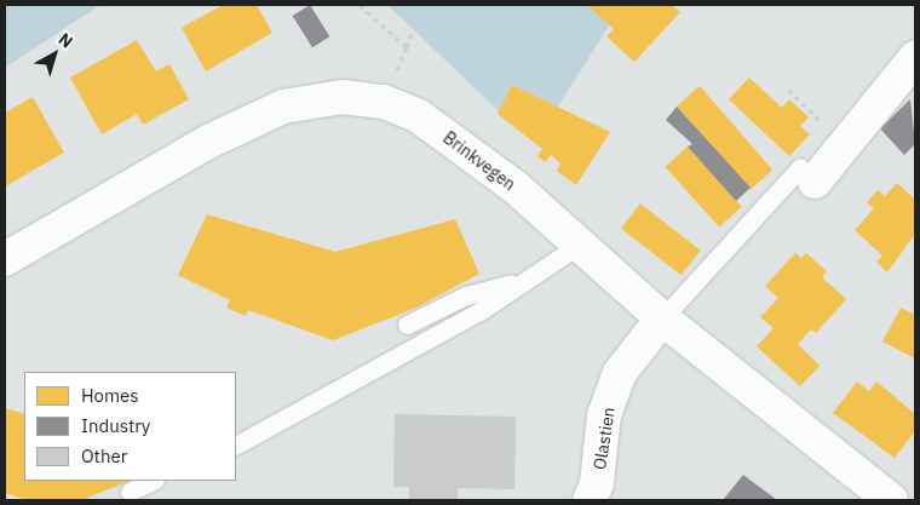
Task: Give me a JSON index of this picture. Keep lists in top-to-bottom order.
{
  "streets": {
    "street": ["Brinkvegen", "Olastien"]
  },
  "crossings": [
    ["Brinkvegen", "Olastien"]
  ],
  "legend": ["Homes", "Industry", "Other"],
  "north": "top right"
}
